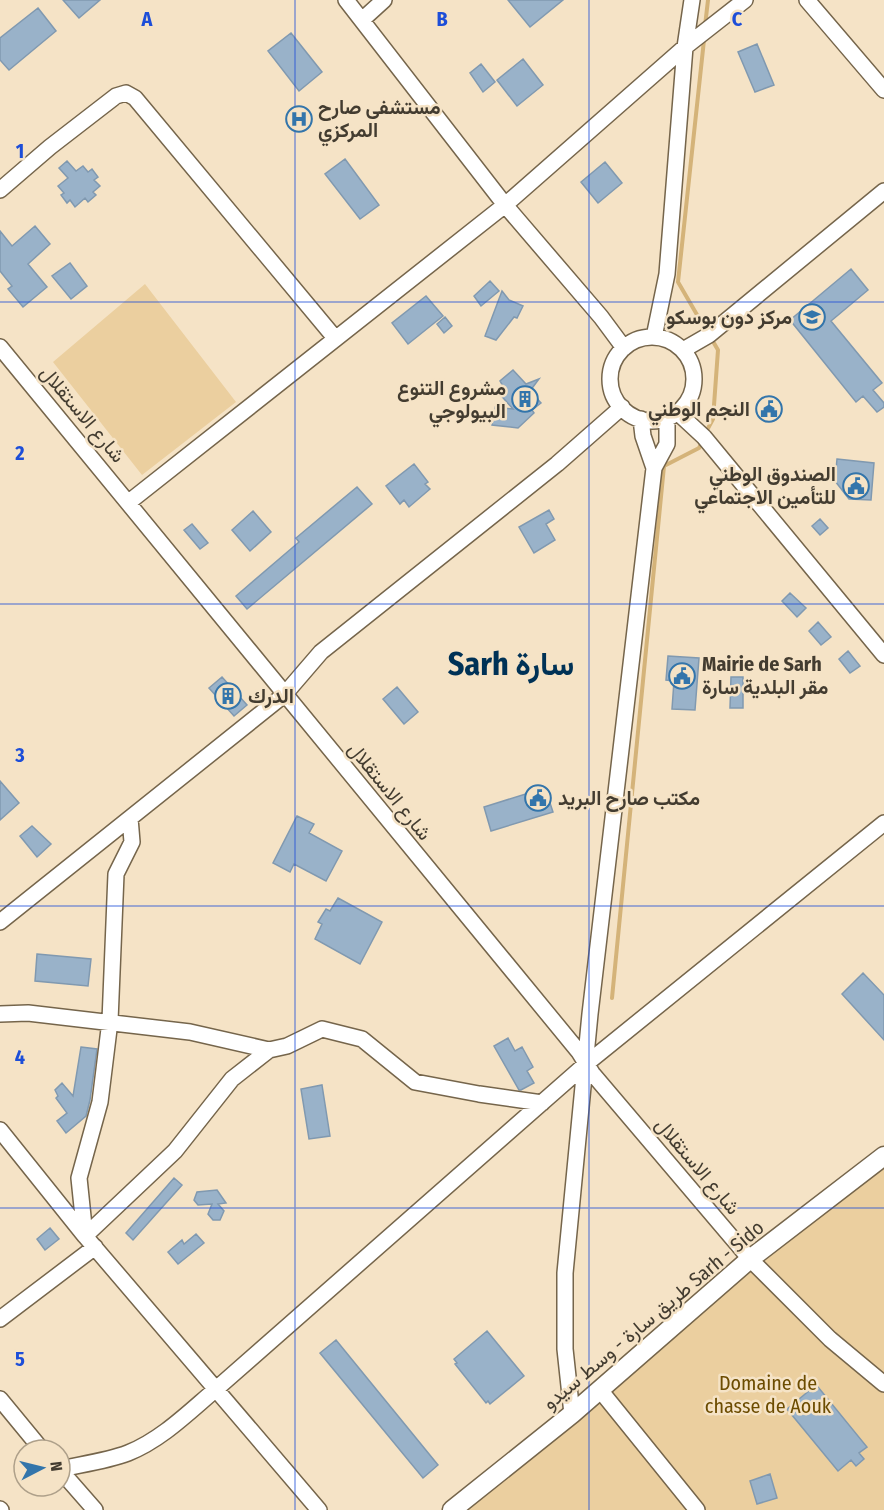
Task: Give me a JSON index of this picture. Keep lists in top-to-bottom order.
{
  "streets": {
    "main road": ["طريق سارة - وسط سيدو Sarh - Sido"],
    "street": ["شارع الاستقلال"]
  },
  "crossings": [
    ["شارع الاستقلال", "طريق سارة - وسط سيدو Sarh - Sido"]
  ],
  "districts": ["Sarh سارة"],
  "parks": ["Domaine de chasse de Aouk"],
  "places": {
    "hospital": ["مستشفى صارح المركزي"],
    "school or university": ["مركز دون بوسكو"],
    "building": ["مشروع التنوع البيولوجي", "الدرك"],
    "public building": [
      "النجم الوطني",
      "الصندوق الوطني للتأمين الاجتماعي",
      "Mairie de Sarh مقر البلدية سارة",
      "مكتب صارح البريد"
    ]
  },
  "north": "right",
  "grid": {
    "columns": ["A", "B", "C"],
    "rows": [
      "1",
      "2",
      "3",
      "4",
      "5"
    ]
  }
}
